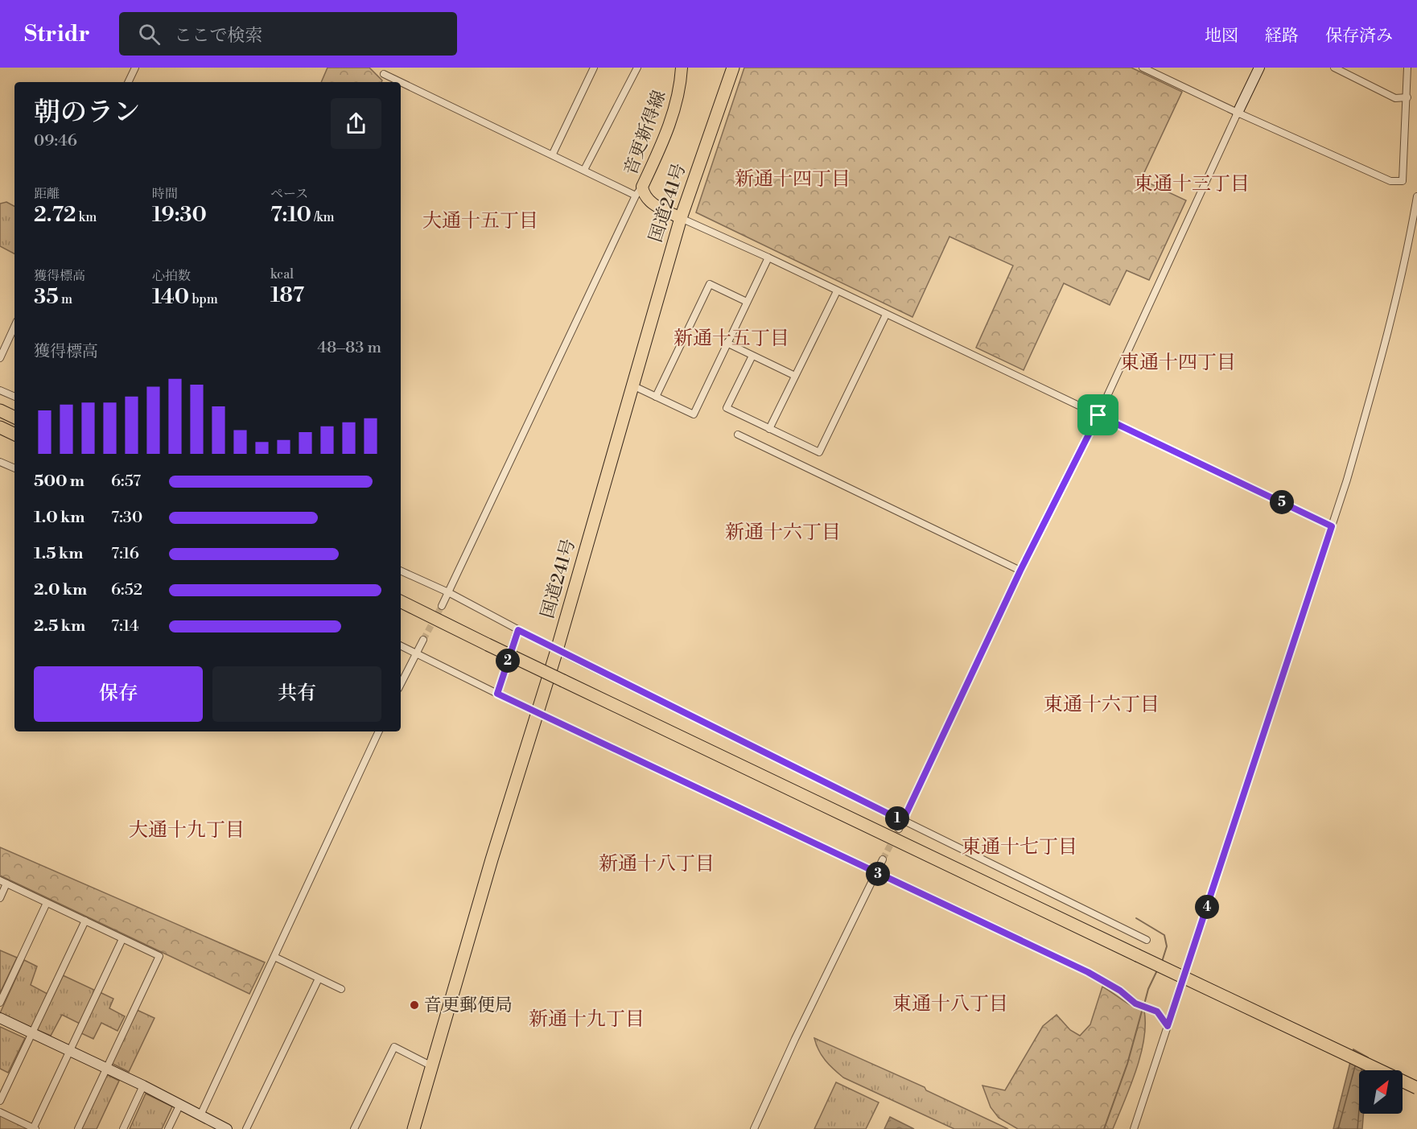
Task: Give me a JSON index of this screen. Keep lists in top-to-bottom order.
{
  "streets": {
    "highway": ["国道241号"],
    "main road": ["音更新得線"]
  },
  "crossings": [
    ["音更新得線", "国道241号"]
  ],
  "districts": [
    "新通十四丁目",
    "東通十三丁目",
    "大通十五丁目",
    "新通十五丁目",
    "東通十四丁目",
    "新通十六丁目",
    "東通十六丁目",
    "大通十九丁目",
    "東通十七丁目",
    "新通十八丁目",
    "東通十八丁目",
    "新通十九丁目"
  ],
  "places": ["音更郵便局"],
  "north": "top right",
  "page": {
    "header": "Stridr",
    "search": "ここで検索",
    "nav": ["地図", "経路", "保存済み"],
    "heading": ["朝のラン", "09:46"],
    "stats": [
      ["距離", "2.72 km"],
      ["時間", "19:30"],
      ["ペース", "7:10 /km"],
      ["獲得標高", "35 m"],
      ["心拍数", "140 bpm"],
      ["kcal", "187"]
    ],
    "chart": ["獲得標高", "48–83 m"],
    "list": [
      {
        "name": "500 m",
        "note": "6:57"
      },
      {
        "name": "1.0 km",
        "note": "7:30"
      },
      {
        "name": "1.5 km",
        "note": "7:16"
      },
      {
        "name": "2.0 km",
        "note": "6:52"
      },
      {
        "name": "2.5 km",
        "note": "7:14"
      }
    ],
    "pins": [
      "5",
      "2",
      "1",
      "3",
      "4"
    ],
    "buttons": ["保存", "共有"]
  }
}
